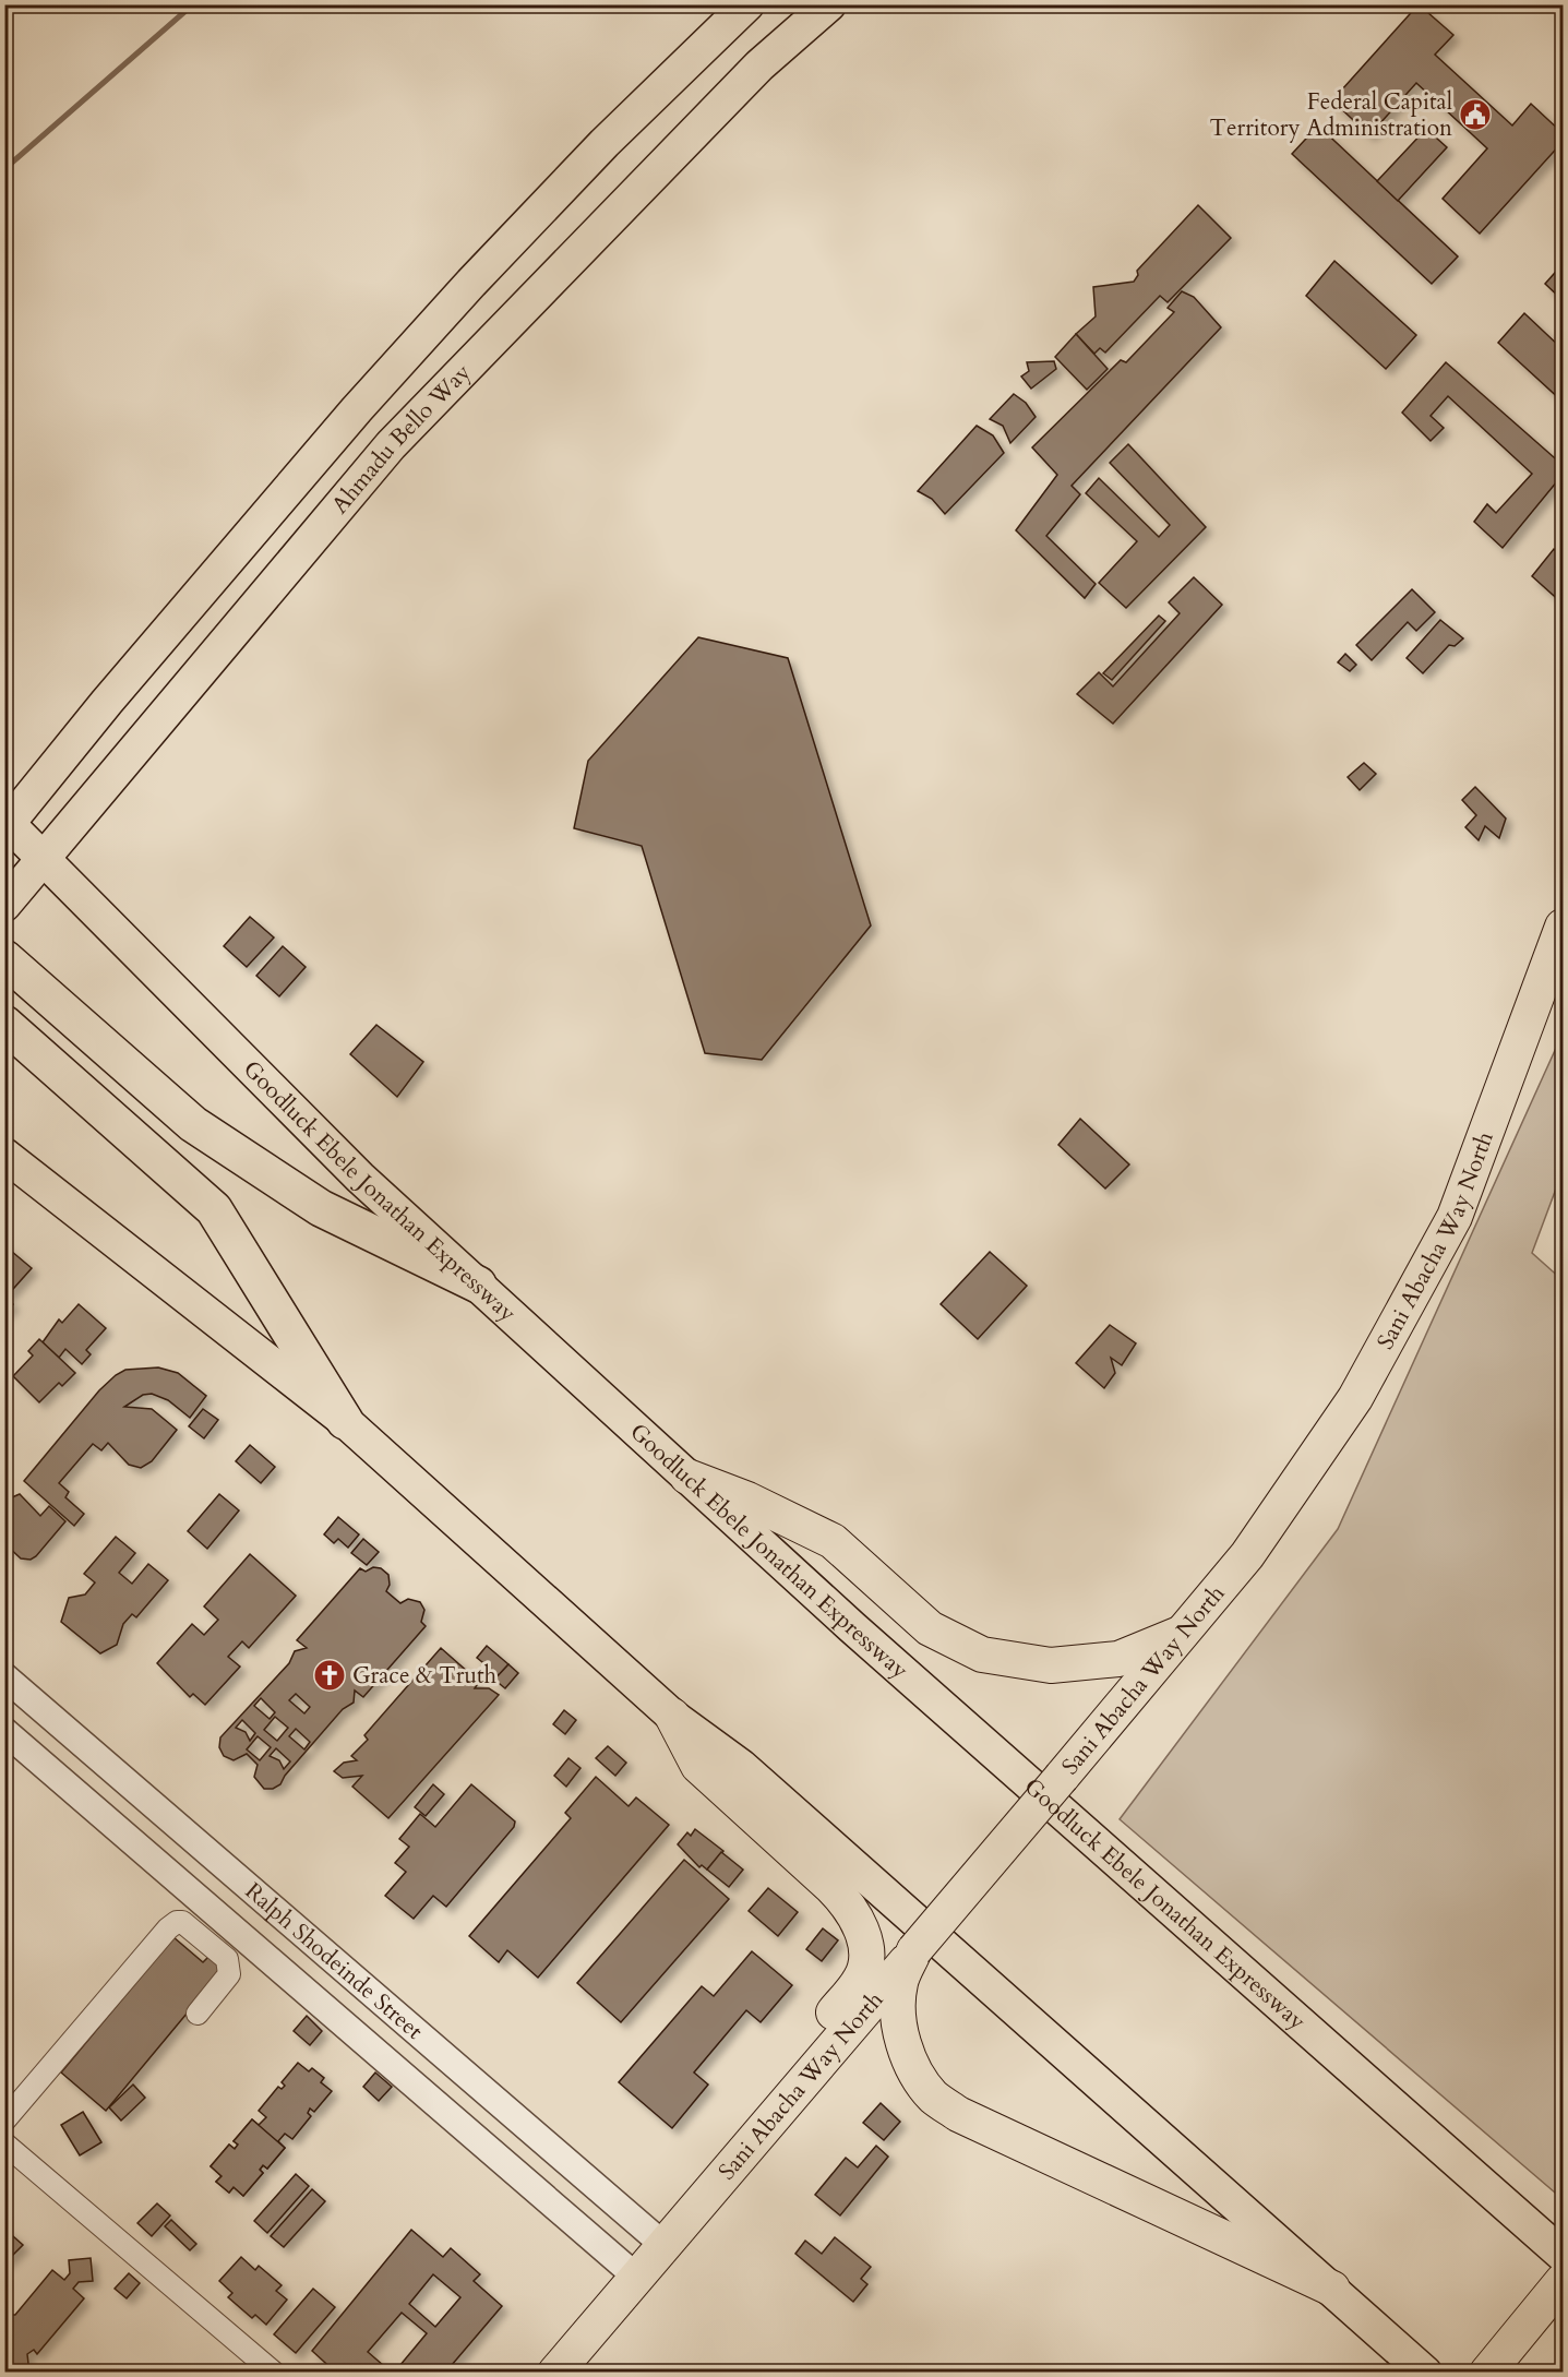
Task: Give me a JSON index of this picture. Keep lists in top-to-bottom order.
{
  "streets": {
    "highway": ["Sani Abacha Way North"],
    "main road": ["Ahmadu Bello Way", "Goodluck Ebele Jonathan Expressway"],
    "street": ["Ralph Shodeinde Street"]
  },
  "crossings": [
    ["Ahmadu Bello Way", "Goodluck Ebele Jonathan Expressway"],
    ["Sani Abacha Way North", "Ralph Shodeinde Street"]
  ],
  "places": {
    "public building": ["Federal Capital Territory Administration"],
    "church": ["Grace & Truth"]
  }
}
